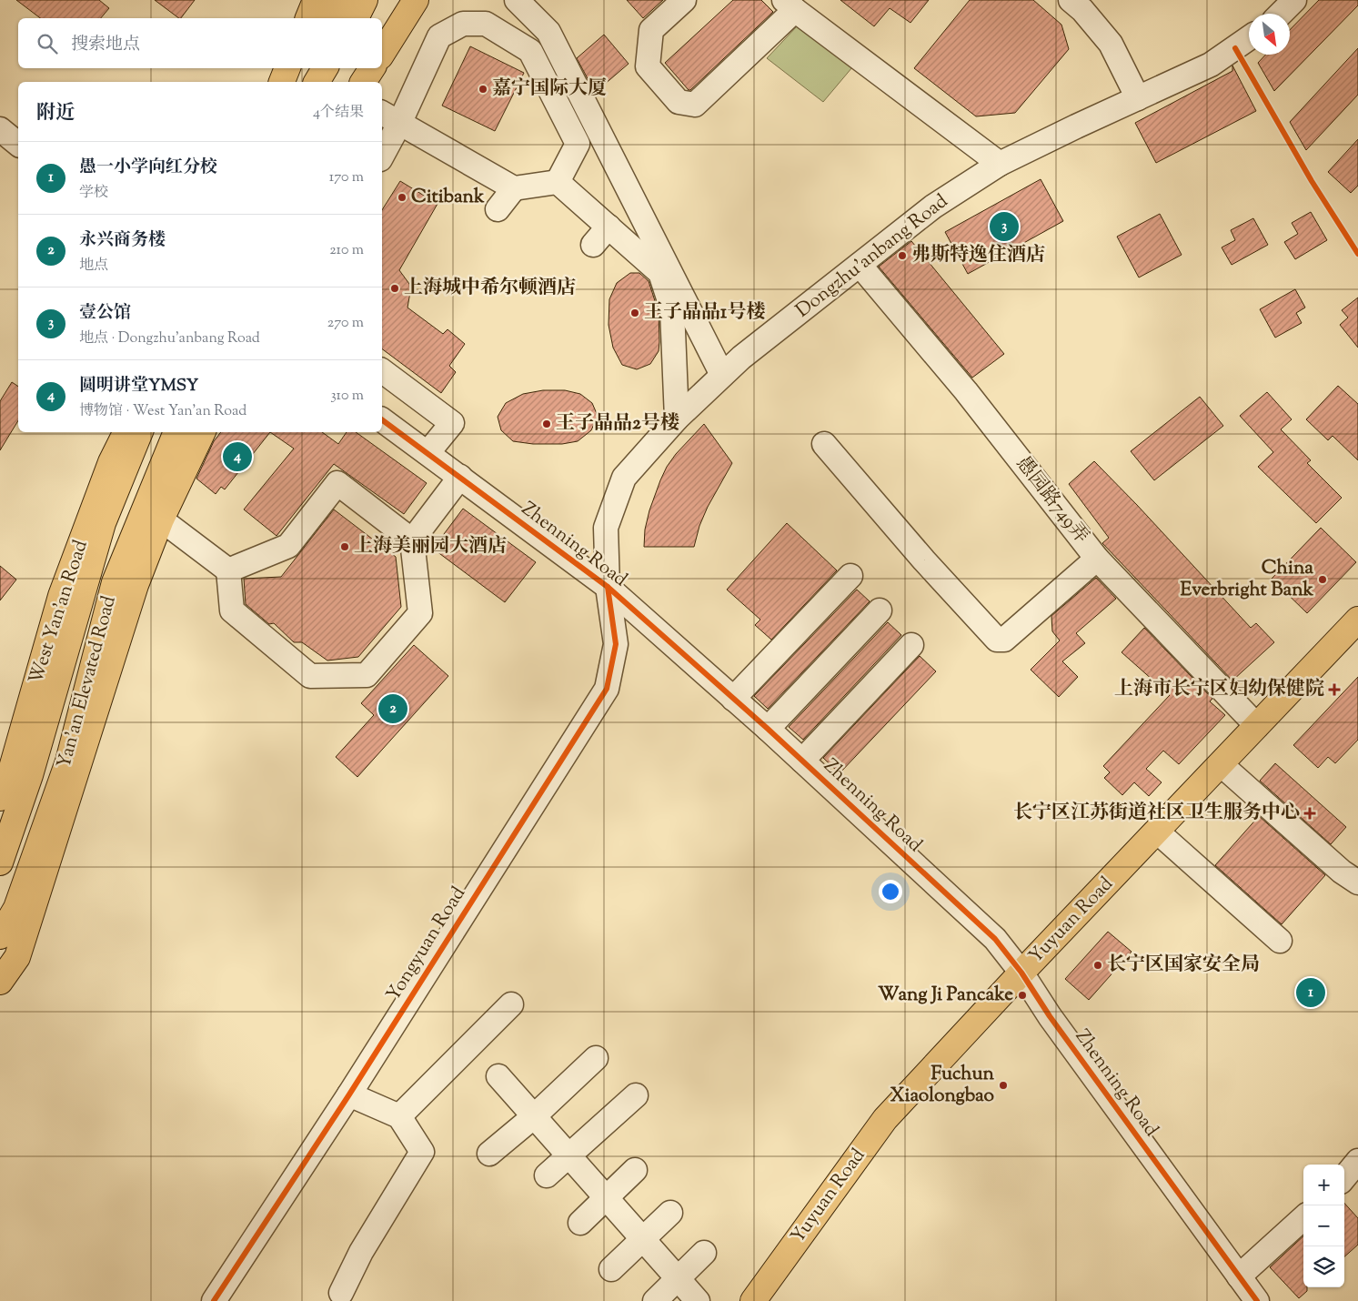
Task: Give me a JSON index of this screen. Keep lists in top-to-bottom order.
{
  "streets": {
    "main road": ["West Yan'an Road", "Yan'an Elevated Road", "Yuyuan Road"],
    "street": [
      "Dongzhu'anbang Road",
      "愚园路749弄",
      "Zhenning Road",
      "Yongyuan Road"
    ]
  },
  "crossings": [
    ["Dongzhu'anbang Road", "愚园路749弄"],
    ["Dongzhu'anbang Road", "Zhenning Road"],
    ["Dongzhu'anbang Road", "Yongyuan Road"],
    ["愚园路749弄", "Yuyuan Road"],
    ["Zhenning Road", "Yuyuan Road"],
    ["Zhenning Road", "Yongyuan Road"]
  ],
  "places": {
    "other": [
      "嘉宁国际大厦",
      "Citibank",
      "弗斯特逸住酒店",
      "上海城中希尔顿酒店",
      "王子晶品1号楼",
      "王子晶品2号楼",
      "上海美丽园大酒店",
      "China Everbright Bank",
      "长宁区国家安全局",
      "Wang Ji Pancake",
      "Fuchun Xiaolongbao"
    ],
    "health": ["上海市长宁区妇幼保健院", "长宁区江苏街道社区卫生服务中心"]
  },
  "north": "bottom right",
  "page": {
    "search": "搜索地点",
    "heading": ["附近", "4个结果"],
    "list": [
      {
        "mark": "1",
        "name": "愚一小学向红分校",
        "note": "学校",
        "value": "170 m"
      },
      {
        "mark": "2",
        "name": "永兴商务楼",
        "note": "地点",
        "value": "210 m"
      },
      {
        "mark": "3",
        "name": "壹公馆",
        "note": "地点 · Dongzhu'anbang Road",
        "value": "270 m"
      },
      {
        "mark": "4",
        "name": "圆明讲堂YMSY",
        "note": "博物馆 · West Yan'an Road",
        "value": "310 m"
      }
    ],
    "pins": [
      "3",
      "4",
      "2",
      "1"
    ],
    "map_buttons": ["+", "−"]
  }
}
